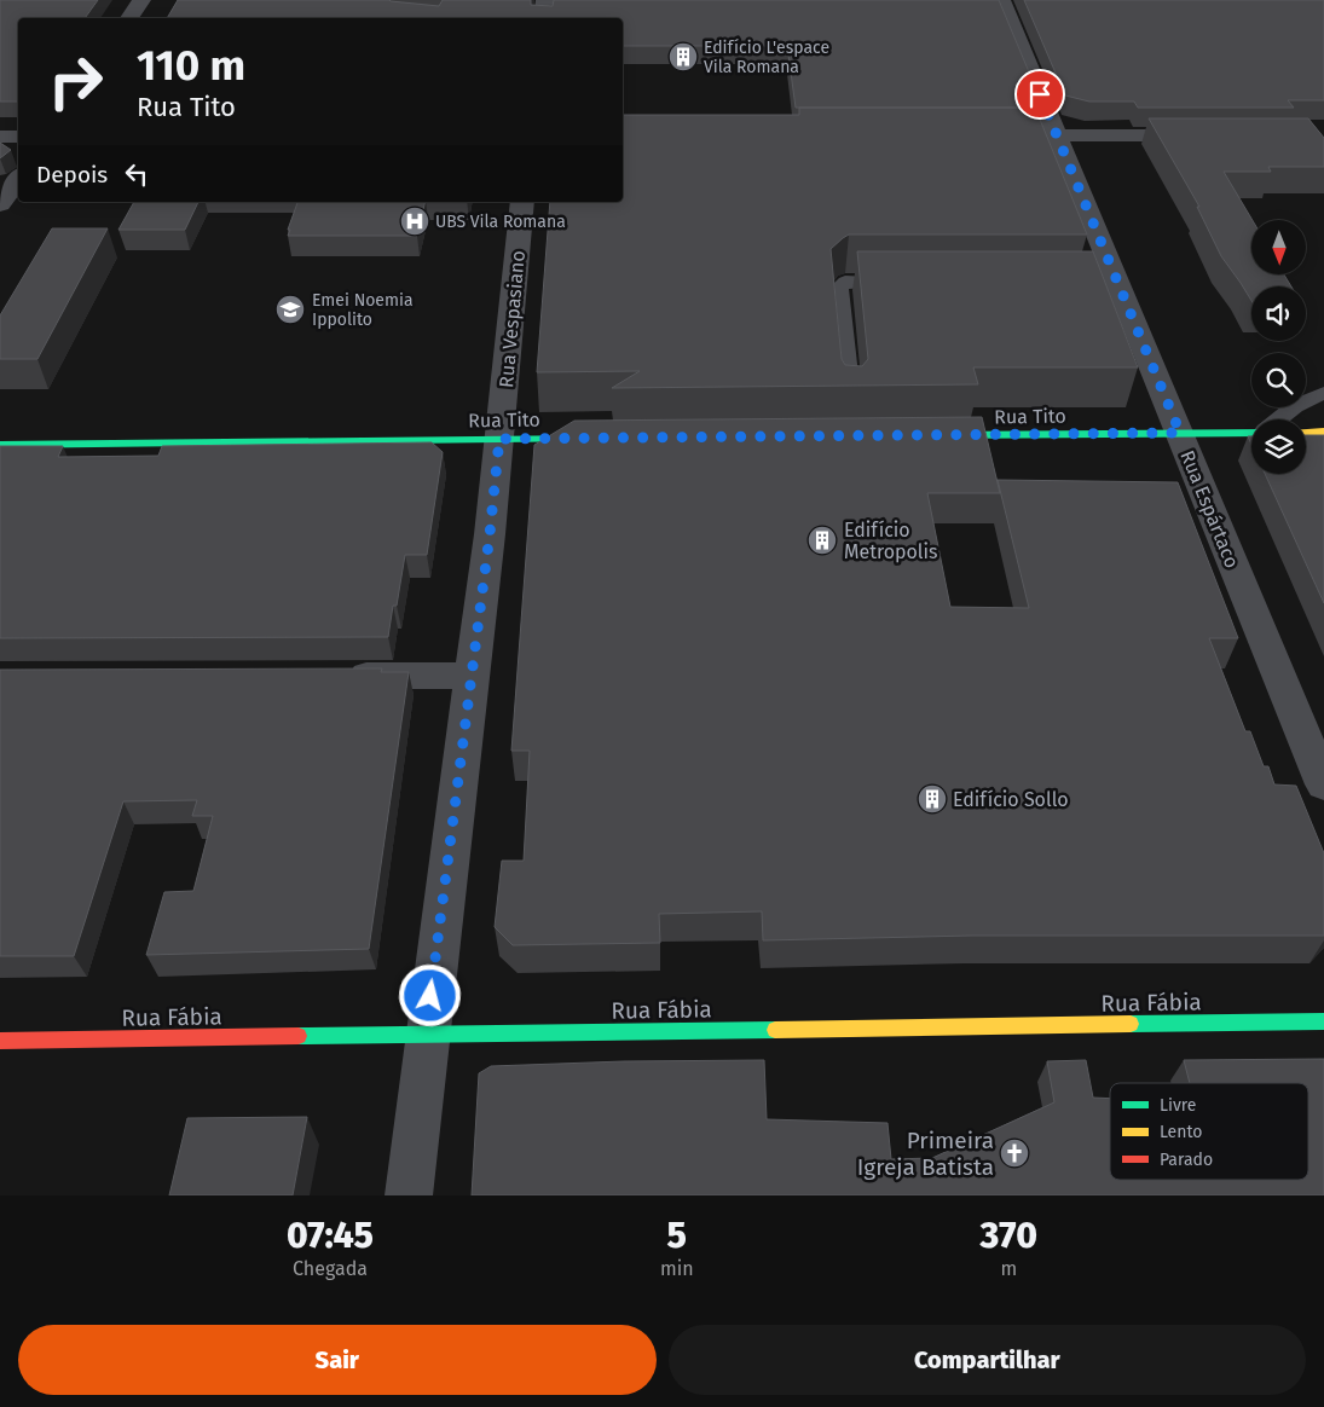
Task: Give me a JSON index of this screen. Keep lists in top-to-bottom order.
{
  "streets": {
    "main road": ["Rua Tito", "Rua Fábia"],
    "street": ["Rua Vespasiano", "Rua Espártaco"]
  },
  "crossings": [
    ["Rua Vespasiano", "Rua Tito"],
    ["Rua Vespasiano", "Rua Fábia"],
    ["Rua Tito", "Rua Espártaco"]
  ],
  "places": {
    "building": ["Edifício L'espace Vila Romana", "Edifício Metropolis", "Edifício Sollo"],
    "hospital": ["UBS Vila Romana"],
    "school or university": ["Emei Noemia Ippolito"],
    "church": ["Primeira Igreja Batista"]
  },
  "legend": ["Livre", "Lento", "Parado"],
  "north": "bottom",
  "page": {
    "turn": ["110 m", "Rua Tito"],
    "then": "Depois",
    "eta": [
      "07:45",
      "Chegada",
      "5",
      "min",
      "370",
      "m"
    ],
    "buttons": ["Sair", "Compartilhar"]
  }
}
